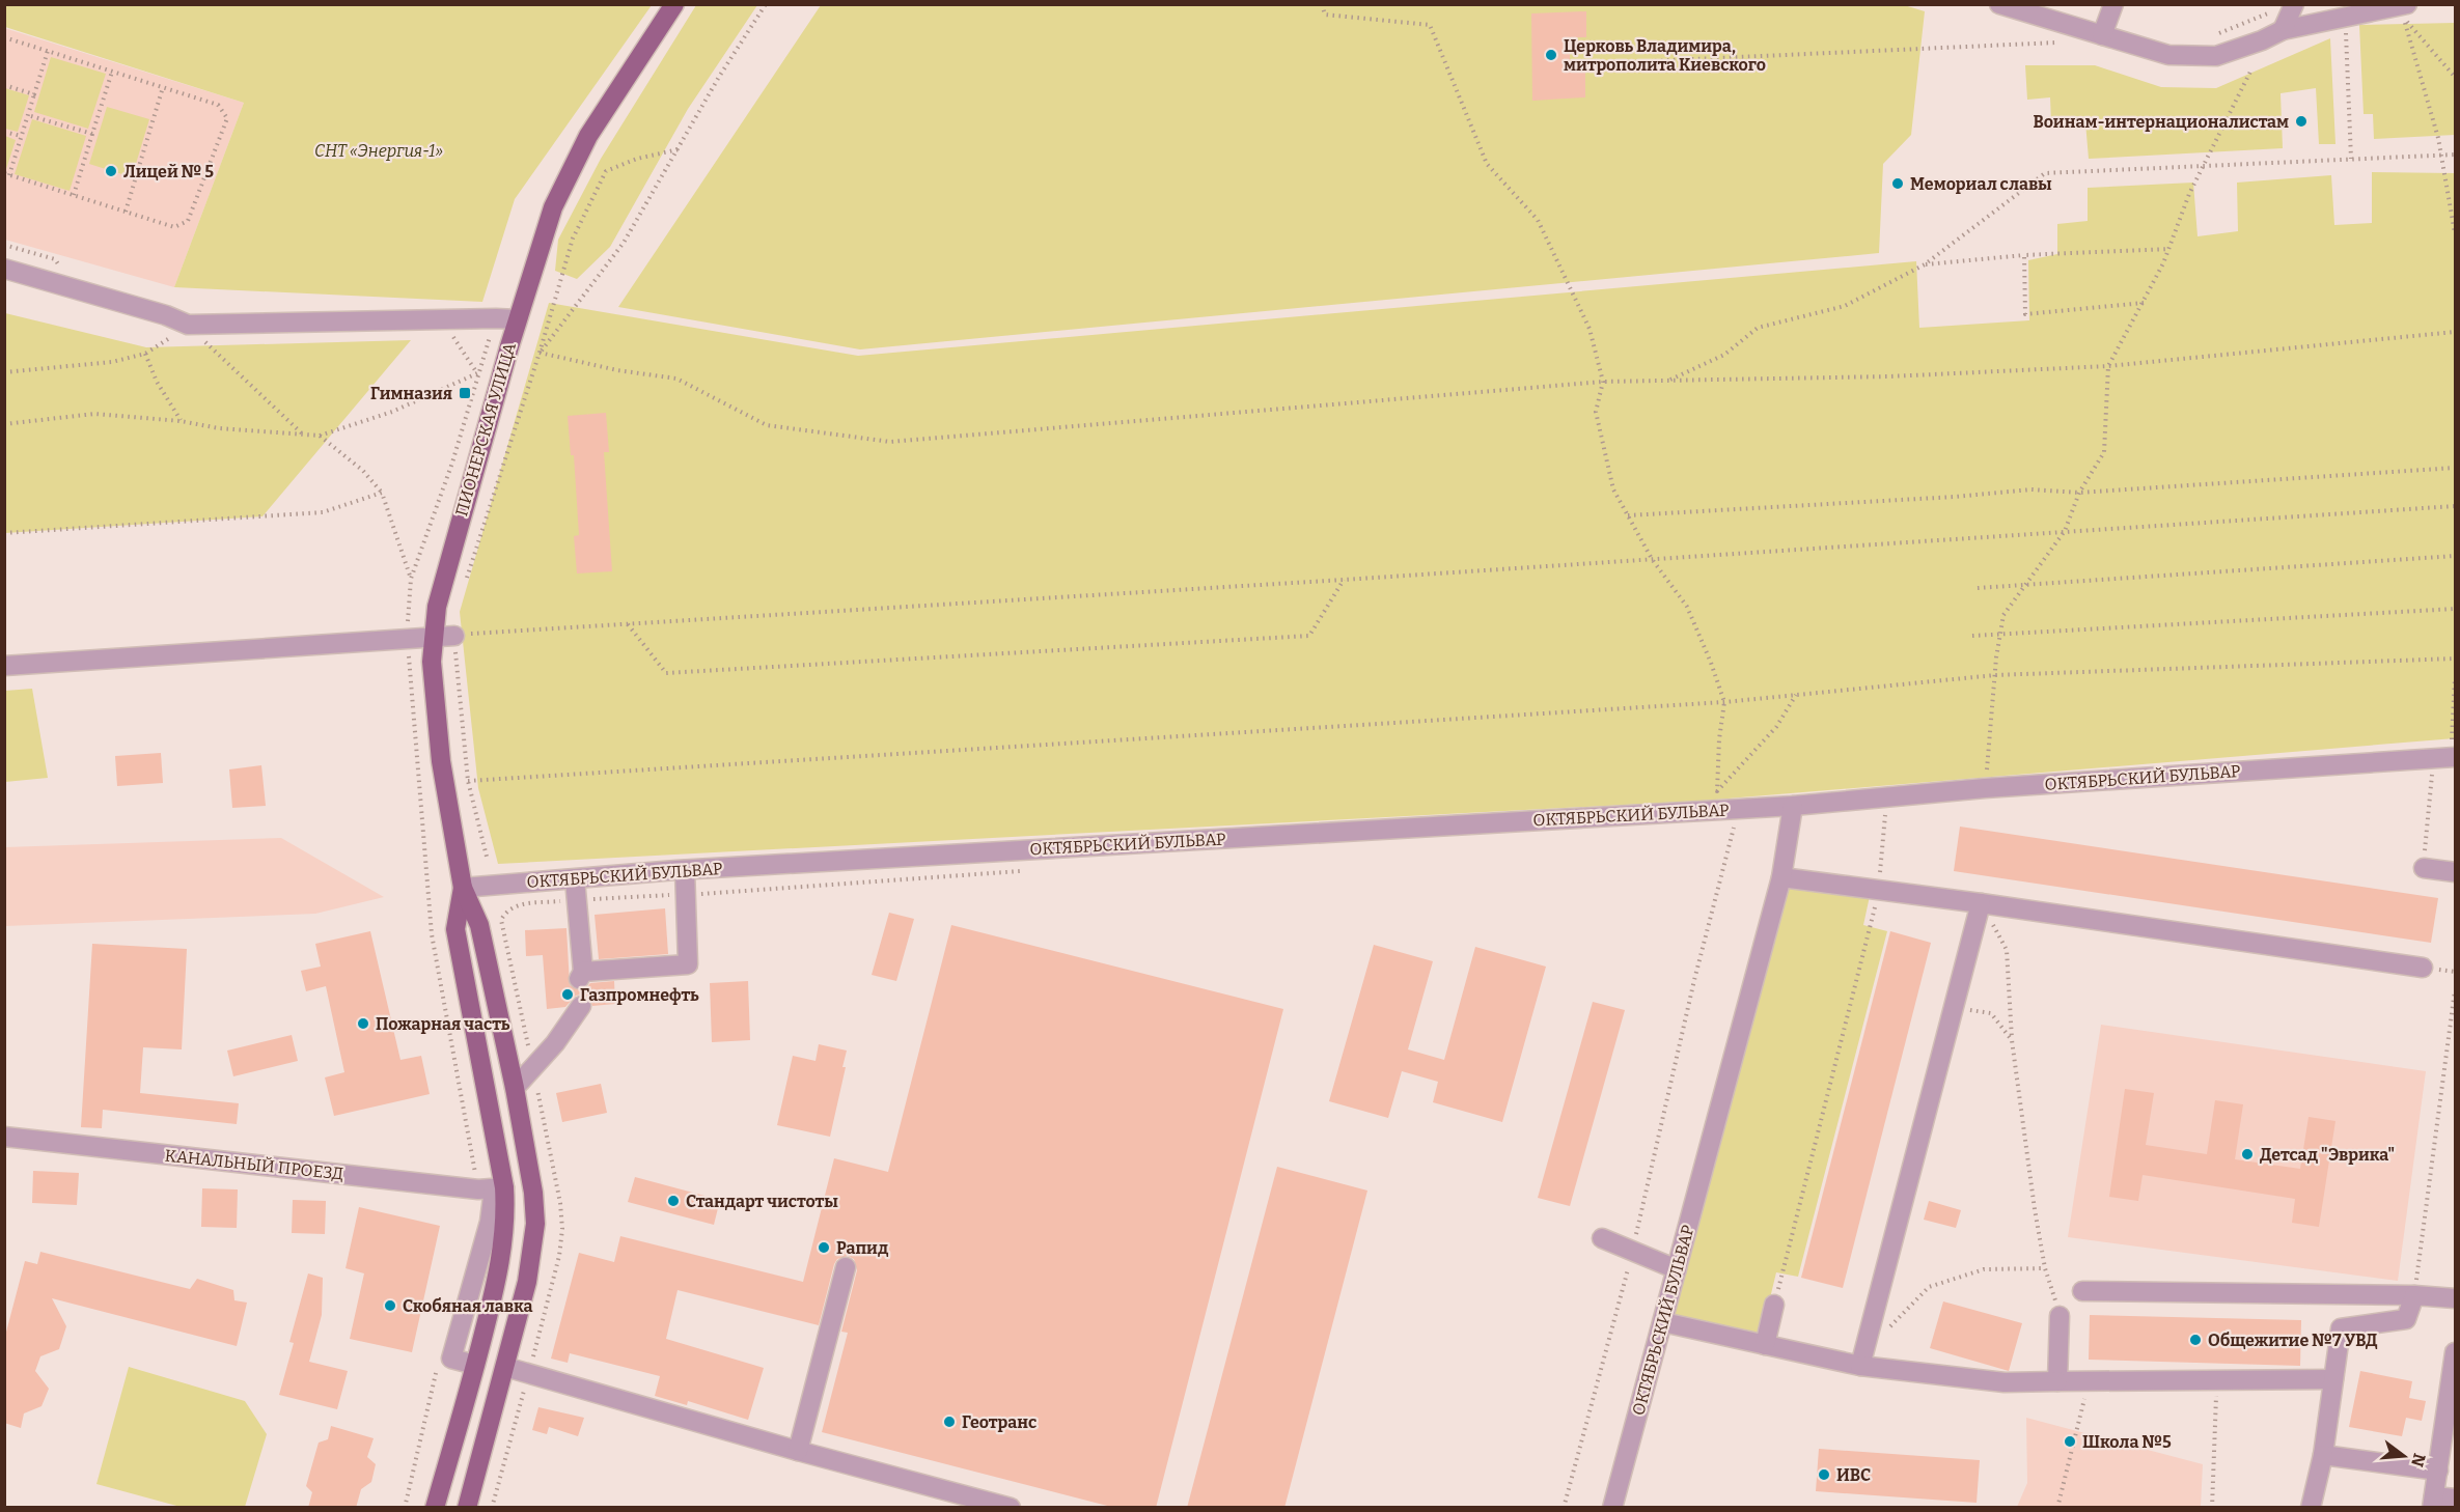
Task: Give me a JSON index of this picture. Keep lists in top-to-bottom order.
{
  "streets": {
    "main road": ["ПИОНЕРСКАЯ УЛИЦА"],
    "street": ["ОКТЯБРЬСКИЙ БУЛЬВАР", "КАНАЛЬНЫЙ ПРОЕЗД"]
  },
  "crossings": [
    ["ПИОНЕРСКАЯ УЛИЦА", "ОКТЯБРЬСКИЙ БУЛЬВАР"]
  ],
  "parks": ["СНТ «Энергия-1»"],
  "places": {
    "other": [
      "Церковь Владимира, митрополита Киевского",
      "Воинам-интернационалистам",
      "Лицей № 5",
      "Мемориал славы",
      "Газпромнефть",
      "Пожарная часть",
      "Детсад \"Эврика\"",
      "Стандарт чистоты",
      "Рапид",
      "Скобяная лавка",
      "Общежитие №7 УВД",
      "Геотранс",
      "Школа №5",
      "ИВС"
    ],
    "transit": ["Гимназия"]
  },
  "north": "right"
}
